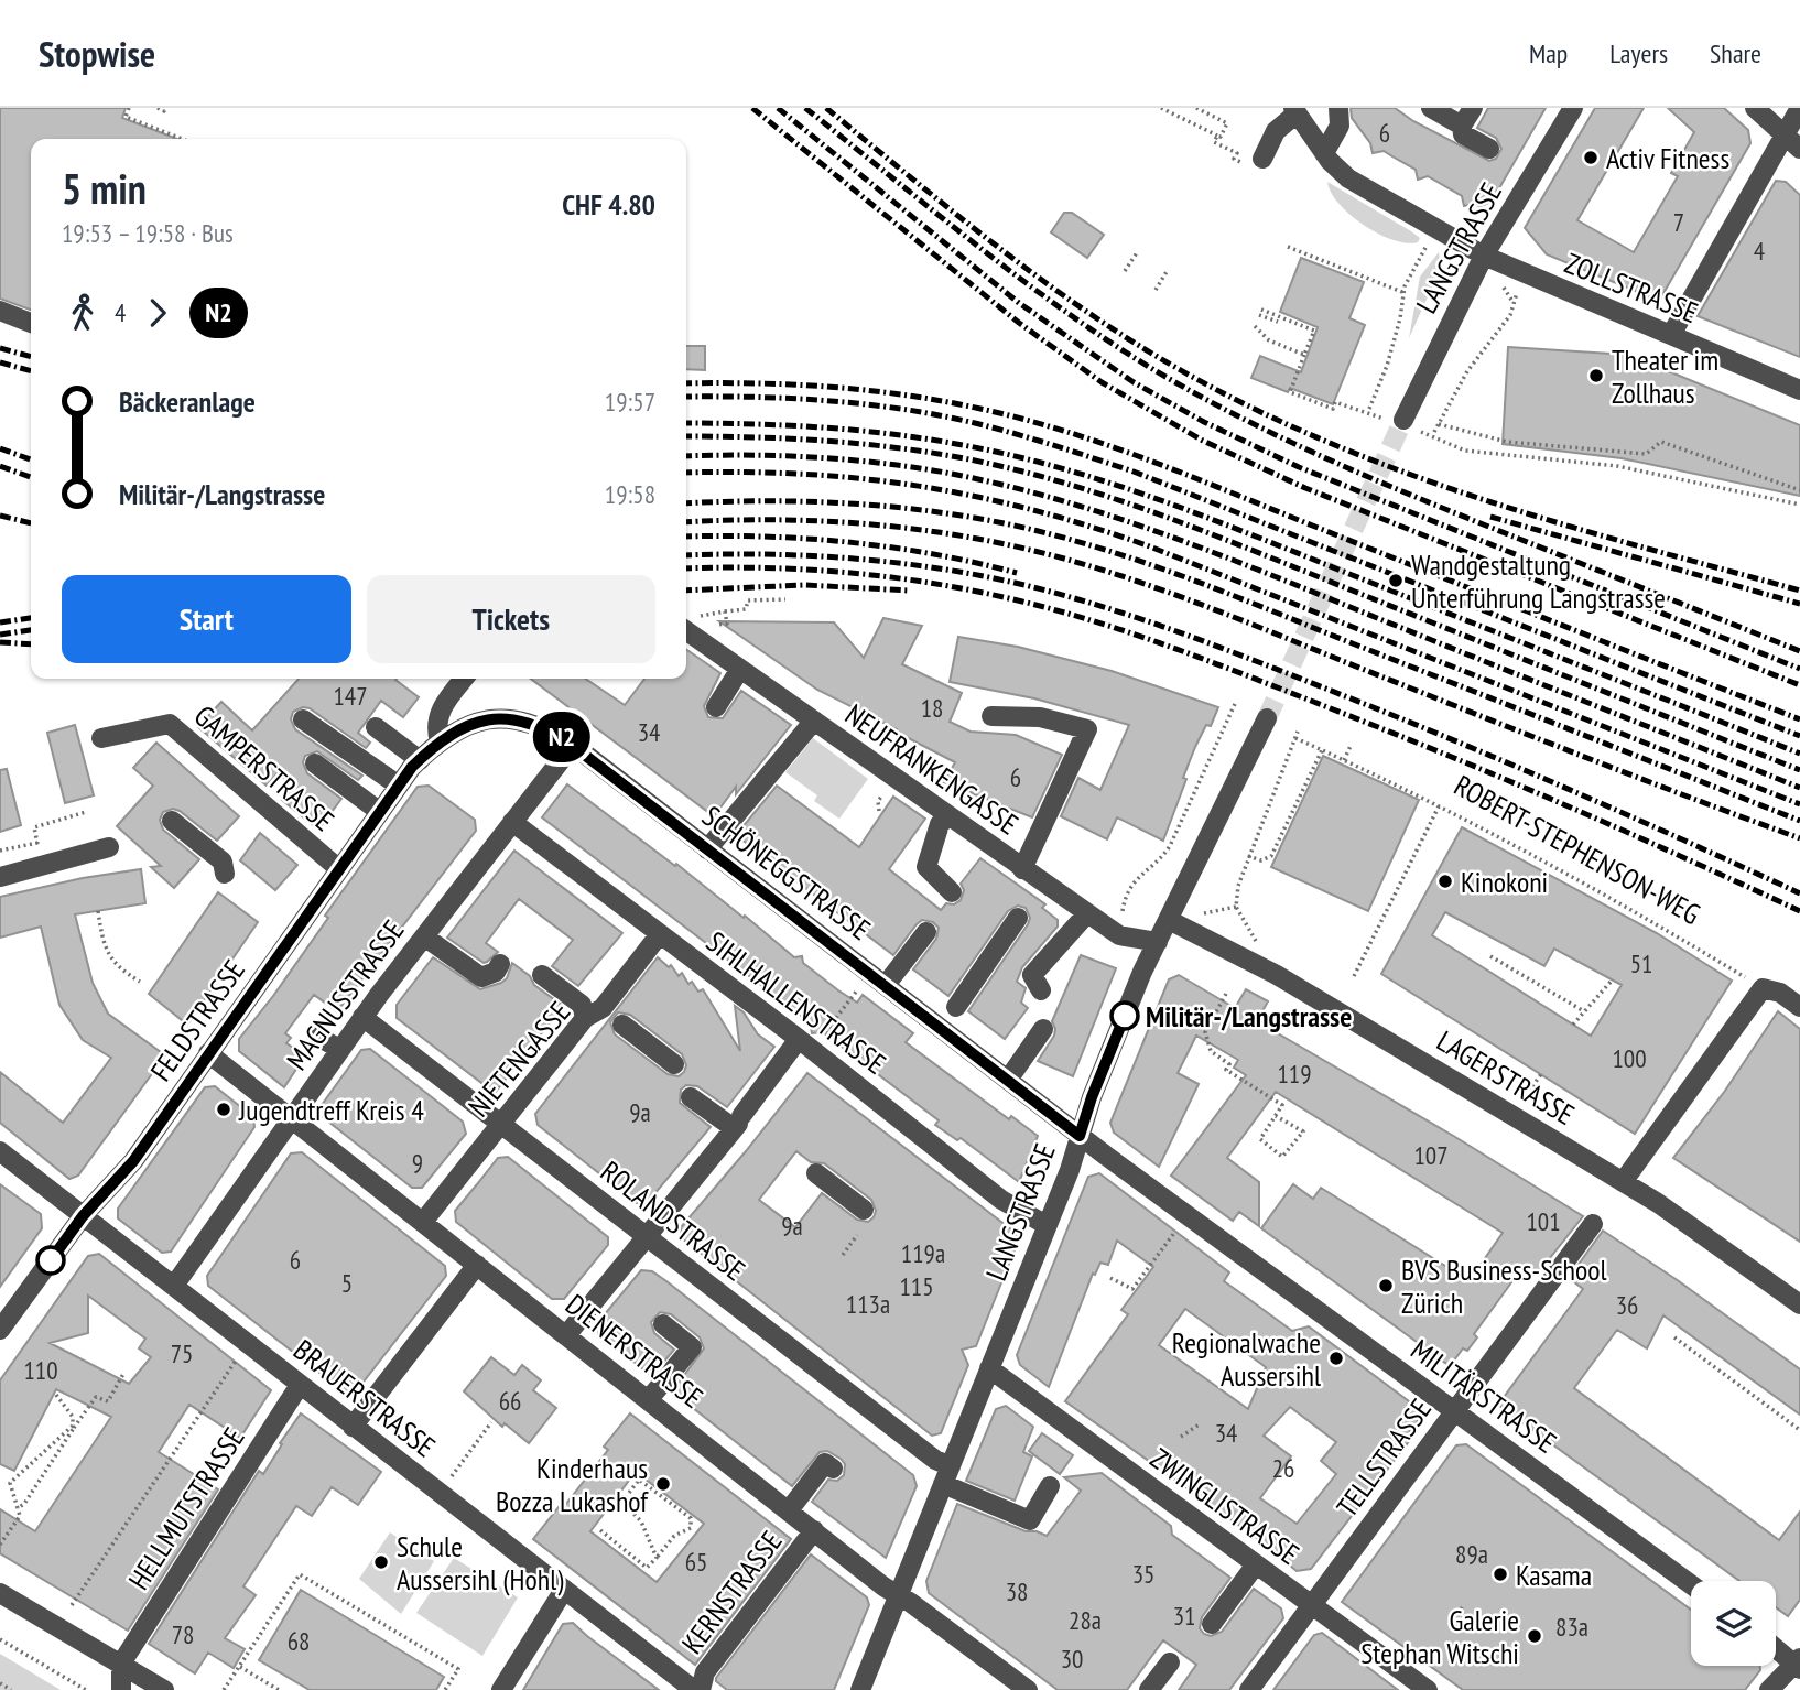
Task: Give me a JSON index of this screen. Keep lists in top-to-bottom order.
{
  "streets": {
    "street": [
      "LANGSTRASSE",
      "ZOLLSTRASSE",
      "GAMPERSTRASSE",
      "NEUFRANKENGASSE",
      "SCHÖNEGGSTRASSE",
      "MAGNUSSTRASSE",
      "SIHLHALLENSTRASSE",
      "FELDSTRASSE",
      "NIETENGASSE",
      "LAGERSTRASSE",
      "ROLANDSTRASSE",
      "DIENERSTRASSE",
      "MILITÄRSTRASSE",
      "BRAUERSTRASSE",
      "TELLSTRASSE",
      "ZWINGLISTRASSE",
      "HELLMUTSTRASSE",
      "KERNSTRASSE"
    ],
    "path": ["ROBERT-STEPHENSON-WEG"]
  },
  "crossings": [
    ["LANGSTRASSE", "ZOLLSTRASSE"],
    ["LANGSTRASSE", "NEUFRANKENGASSE"],
    ["LANGSTRASSE", "SCHÖNEGGSTRASSE"],
    ["LANGSTRASSE", "SIHLHALLENSTRASSE"],
    ["LANGSTRASSE", "LAGERSTRASSE"],
    ["LANGSTRASSE", "ROLANDSTRASSE"],
    ["LANGSTRASSE", "DIENERSTRASSE"],
    ["LANGSTRASSE", "MILITÄRSTRASSE"],
    ["LANGSTRASSE", "ZWINGLISTRASSE"],
    ["GAMPERSTRASSE", "FELDSTRASSE"],
    ["SCHÖNEGGSTRASSE", "MAGNUSSTRASSE"],
    ["SCHÖNEGGSTRASSE", "FELDSTRASSE"],
    ["SCHÖNEGGSTRASSE", "MILITÄRSTRASSE"],
    ["MAGNUSSTRASSE", "SIHLHALLENSTRASSE"],
    ["MAGNUSSTRASSE", "ROLANDSTRASSE"],
    ["MAGNUSSTRASSE", "DIENERSTRASSE"],
    ["MAGNUSSTRASSE", "BRAUERSTRASSE"],
    ["SIHLHALLENSTRASSE", "NIETENGASSE"],
    ["FELDSTRASSE", "DIENERSTRASSE"],
    ["FELDSTRASSE", "BRAUERSTRASSE"],
    ["NIETENGASSE", "ROLANDSTRASSE"],
    ["NIETENGASSE", "DIENERSTRASSE"],
    ["DIENERSTRASSE", "KERNSTRASSE"],
    ["MILITÄRSTRASSE", "TELLSTRASSE"],
    ["BRAUERSTRASSE", "HELLMUTSTRASSE"],
    ["TELLSTRASSE", "ZWINGLISTRASSE"]
  ],
  "places": [
    "Activ Fitness",
    "Theater im Zollhaus",
    "Wandgestaltung Unterführung Langstrasse",
    "Kinokoni",
    "Militär-/Langstrasse",
    "Jugendtreff Kreis 4",
    "BVS Business-School Zürich",
    "Regionalwache Aussersihl",
    "Kinderhaus Bozza Lukashof",
    "Schule Aussersihl (Hohl)",
    "Kasama",
    "Galerie Stephan Witschi"
  ],
  "lines": ["bus line N2"],
  "house_numbers": [
    "6",
    "7",
    "4",
    "147",
    "18",
    "34",
    "6",
    "51",
    "100",
    "119",
    "9a",
    "107",
    "9",
    "101",
    "9a",
    "119a",
    "6",
    "5",
    "115",
    "113a",
    "36",
    "75",
    "110",
    "66",
    "34",
    "26",
    "89a",
    "65",
    "35",
    "38",
    "31",
    "28a",
    "83a",
    "78",
    "68",
    "30"
  ],
  "page": {
    "header": "Stopwise",
    "nav": ["Map", "Layers", "Share"],
    "on_map": "N2",
    "heading": ["5 min", "19:53 – 19:58 · Bus", "CHF 4.80"],
    "legs": ["4", "N2"],
    "list": [
      {
        "name": "Bäckeranlage",
        "value": "19:57"
      },
      {
        "name": "Militär-/Langstrasse",
        "value": "19:58"
      }
    ],
    "buttons": ["Start", "Tickets"]
  }
}
